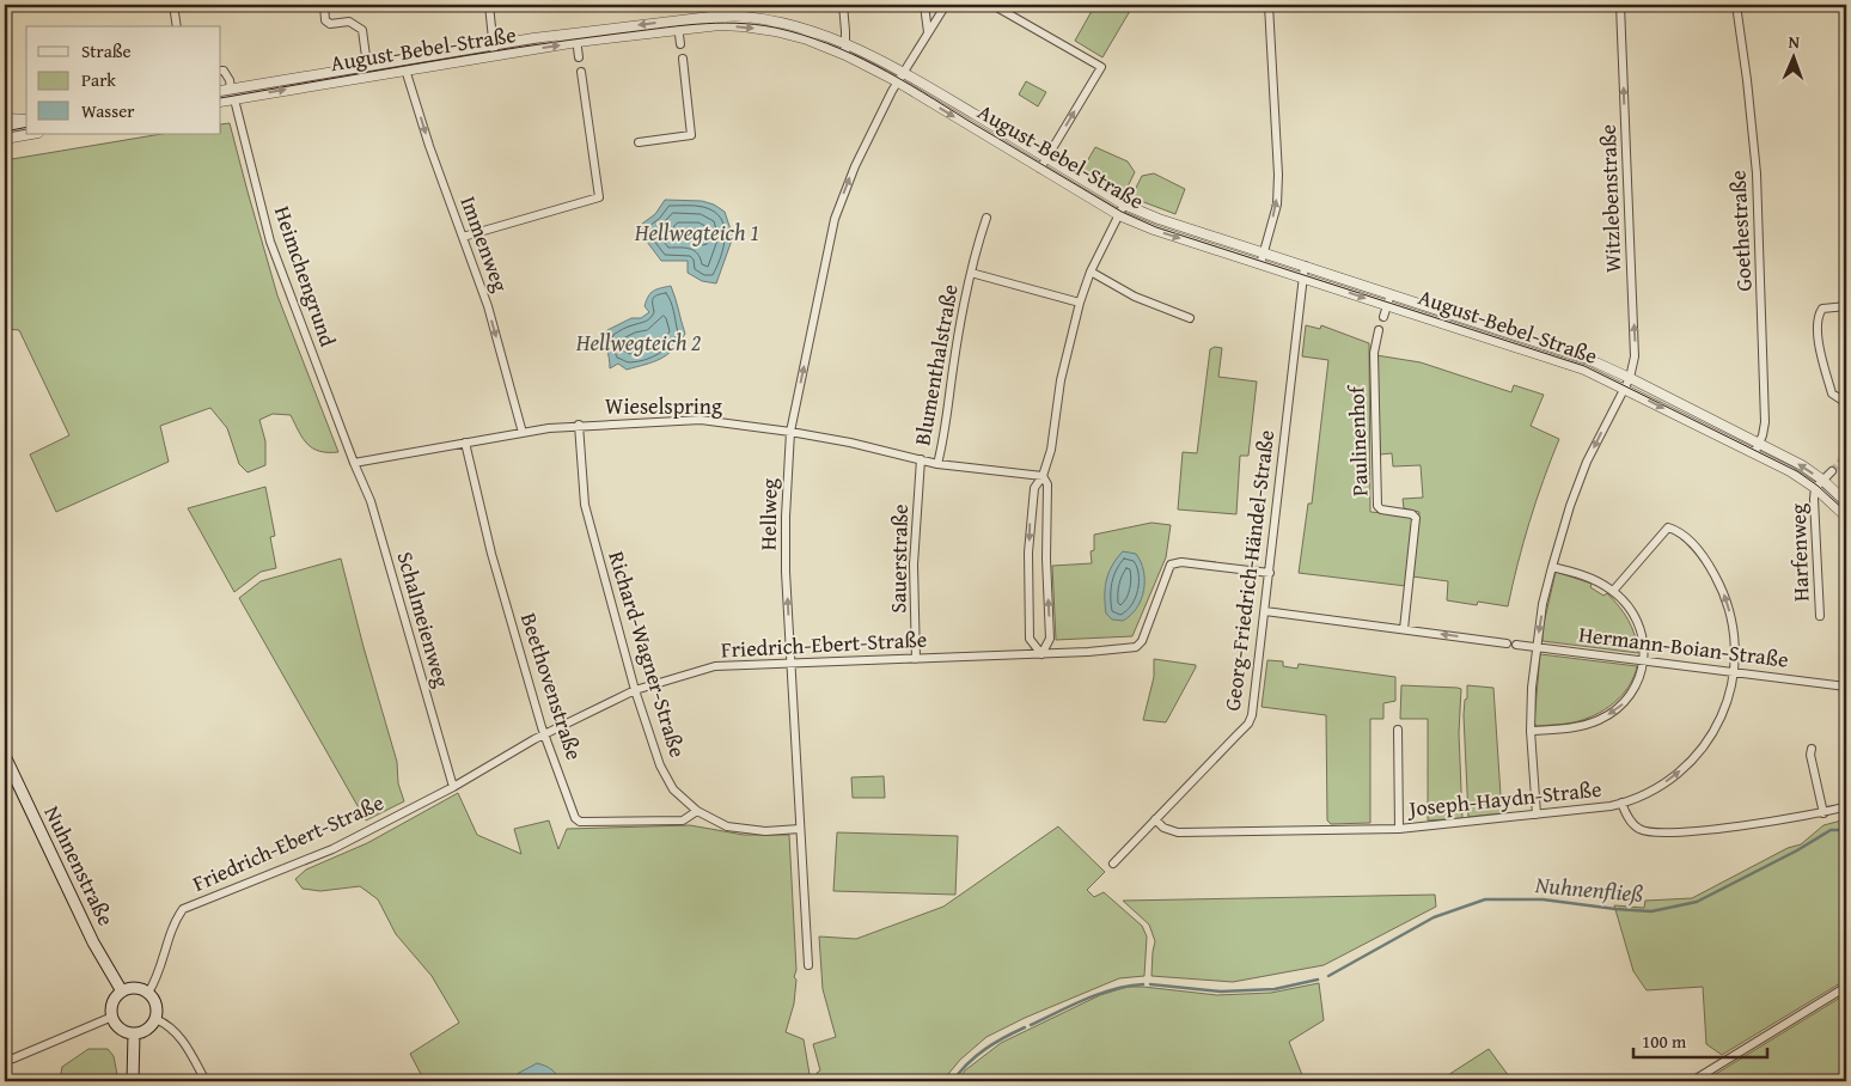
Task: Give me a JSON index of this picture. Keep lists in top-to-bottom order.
{
  "streets": {
    "main road": ["Nuhnenstraße"],
    "street": [
      "August-Bebel-Straße",
      "Witzlebenstraße",
      "Goethestraße",
      "Immenweg",
      "Heimchengrund",
      "Blumenthalstraße",
      "Wieselspring",
      "Paulinenhof",
      "Hellweg",
      "Harfenweg",
      "Sauerstraße",
      "Georg-Friedrich-Händel-Straße",
      "Schalmeienweg",
      "Friedrich-Ebert-Straße",
      "Hermann-Boian-Straße",
      "Richard-Wagner-Straße",
      "Beethovenstraße",
      "Joseph-Haydn-Straße"
    ]
  },
  "crossings": [
    ["August-Bebel-Straße", "Witzlebenstraße"],
    ["August-Bebel-Straße", "Goethestraße"],
    ["August-Bebel-Straße", "Immenweg"],
    ["August-Bebel-Straße", "Heimchengrund"],
    ["August-Bebel-Straße", "Hellweg"],
    ["August-Bebel-Straße", "Harfenweg"],
    ["August-Bebel-Straße", "Georg-Friedrich-Händel-Straße"],
    ["Witzlebenstraße", "Hermann-Boian-Straße"],
    ["Witzlebenstraße", "Joseph-Haydn-Straße"],
    ["Immenweg", "Wieselspring"],
    ["Heimchengrund", "Wieselspring"],
    ["Heimchengrund", "Schalmeienweg"],
    ["Blumenthalstraße", "Wieselspring"],
    ["Wieselspring", "Hellweg"],
    ["Wieselspring", "Sauerstraße"],
    ["Wieselspring", "Schalmeienweg"],
    ["Wieselspring", "Richard-Wagner-Straße"],
    ["Wieselspring", "Beethovenstraße"],
    ["Hellweg", "Friedrich-Ebert-Straße"],
    ["Hellweg", "Richard-Wagner-Straße"],
    ["Sauerstraße", "Friedrich-Ebert-Straße"],
    ["Georg-Friedrich-Händel-Straße", "Friedrich-Ebert-Straße"],
    ["Georg-Friedrich-Händel-Straße", "Joseph-Haydn-Straße"],
    ["Schalmeienweg", "Friedrich-Ebert-Straße"],
    ["Friedrich-Ebert-Straße", "Richard-Wagner-Straße"],
    ["Friedrich-Ebert-Straße", "Beethovenstraße"],
    ["Friedrich-Ebert-Straße", "Nuhnenstraße"],
    ["Richard-Wagner-Straße", "Beethovenstraße"]
  ],
  "one_way": ["Immenweg", "Hellweg"],
  "water": ["Hellwegteich 1", "Hellwegteich 2", "Nuhnenfließ"],
  "legend": ["Straße", "Park", "Wasser"],
  "scale_bar": "100 m",
  "north": "top"
}
